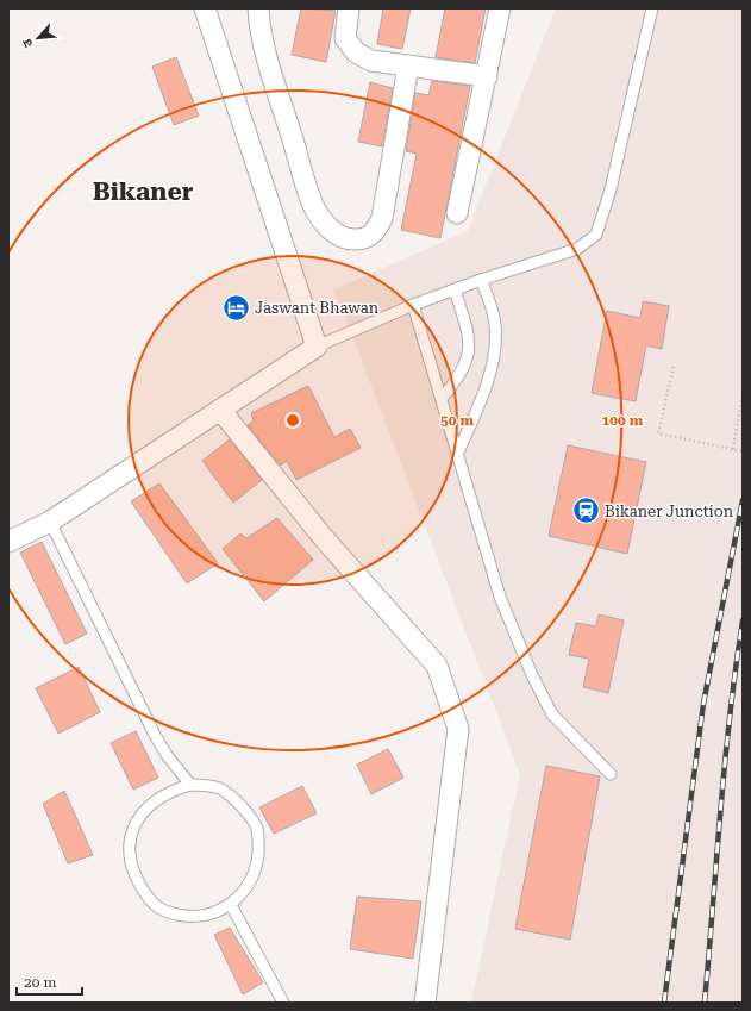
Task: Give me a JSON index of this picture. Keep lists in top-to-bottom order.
{
  "districts": ["Bikaner"],
  "places": {
    "hotel": ["Jaswant Bhawan"],
    "station": ["Bikaner Junction"]
  },
  "scale_bar": "20 m",
  "north": "bottom left",
  "rings": ["50 m", "100 m"]
}
